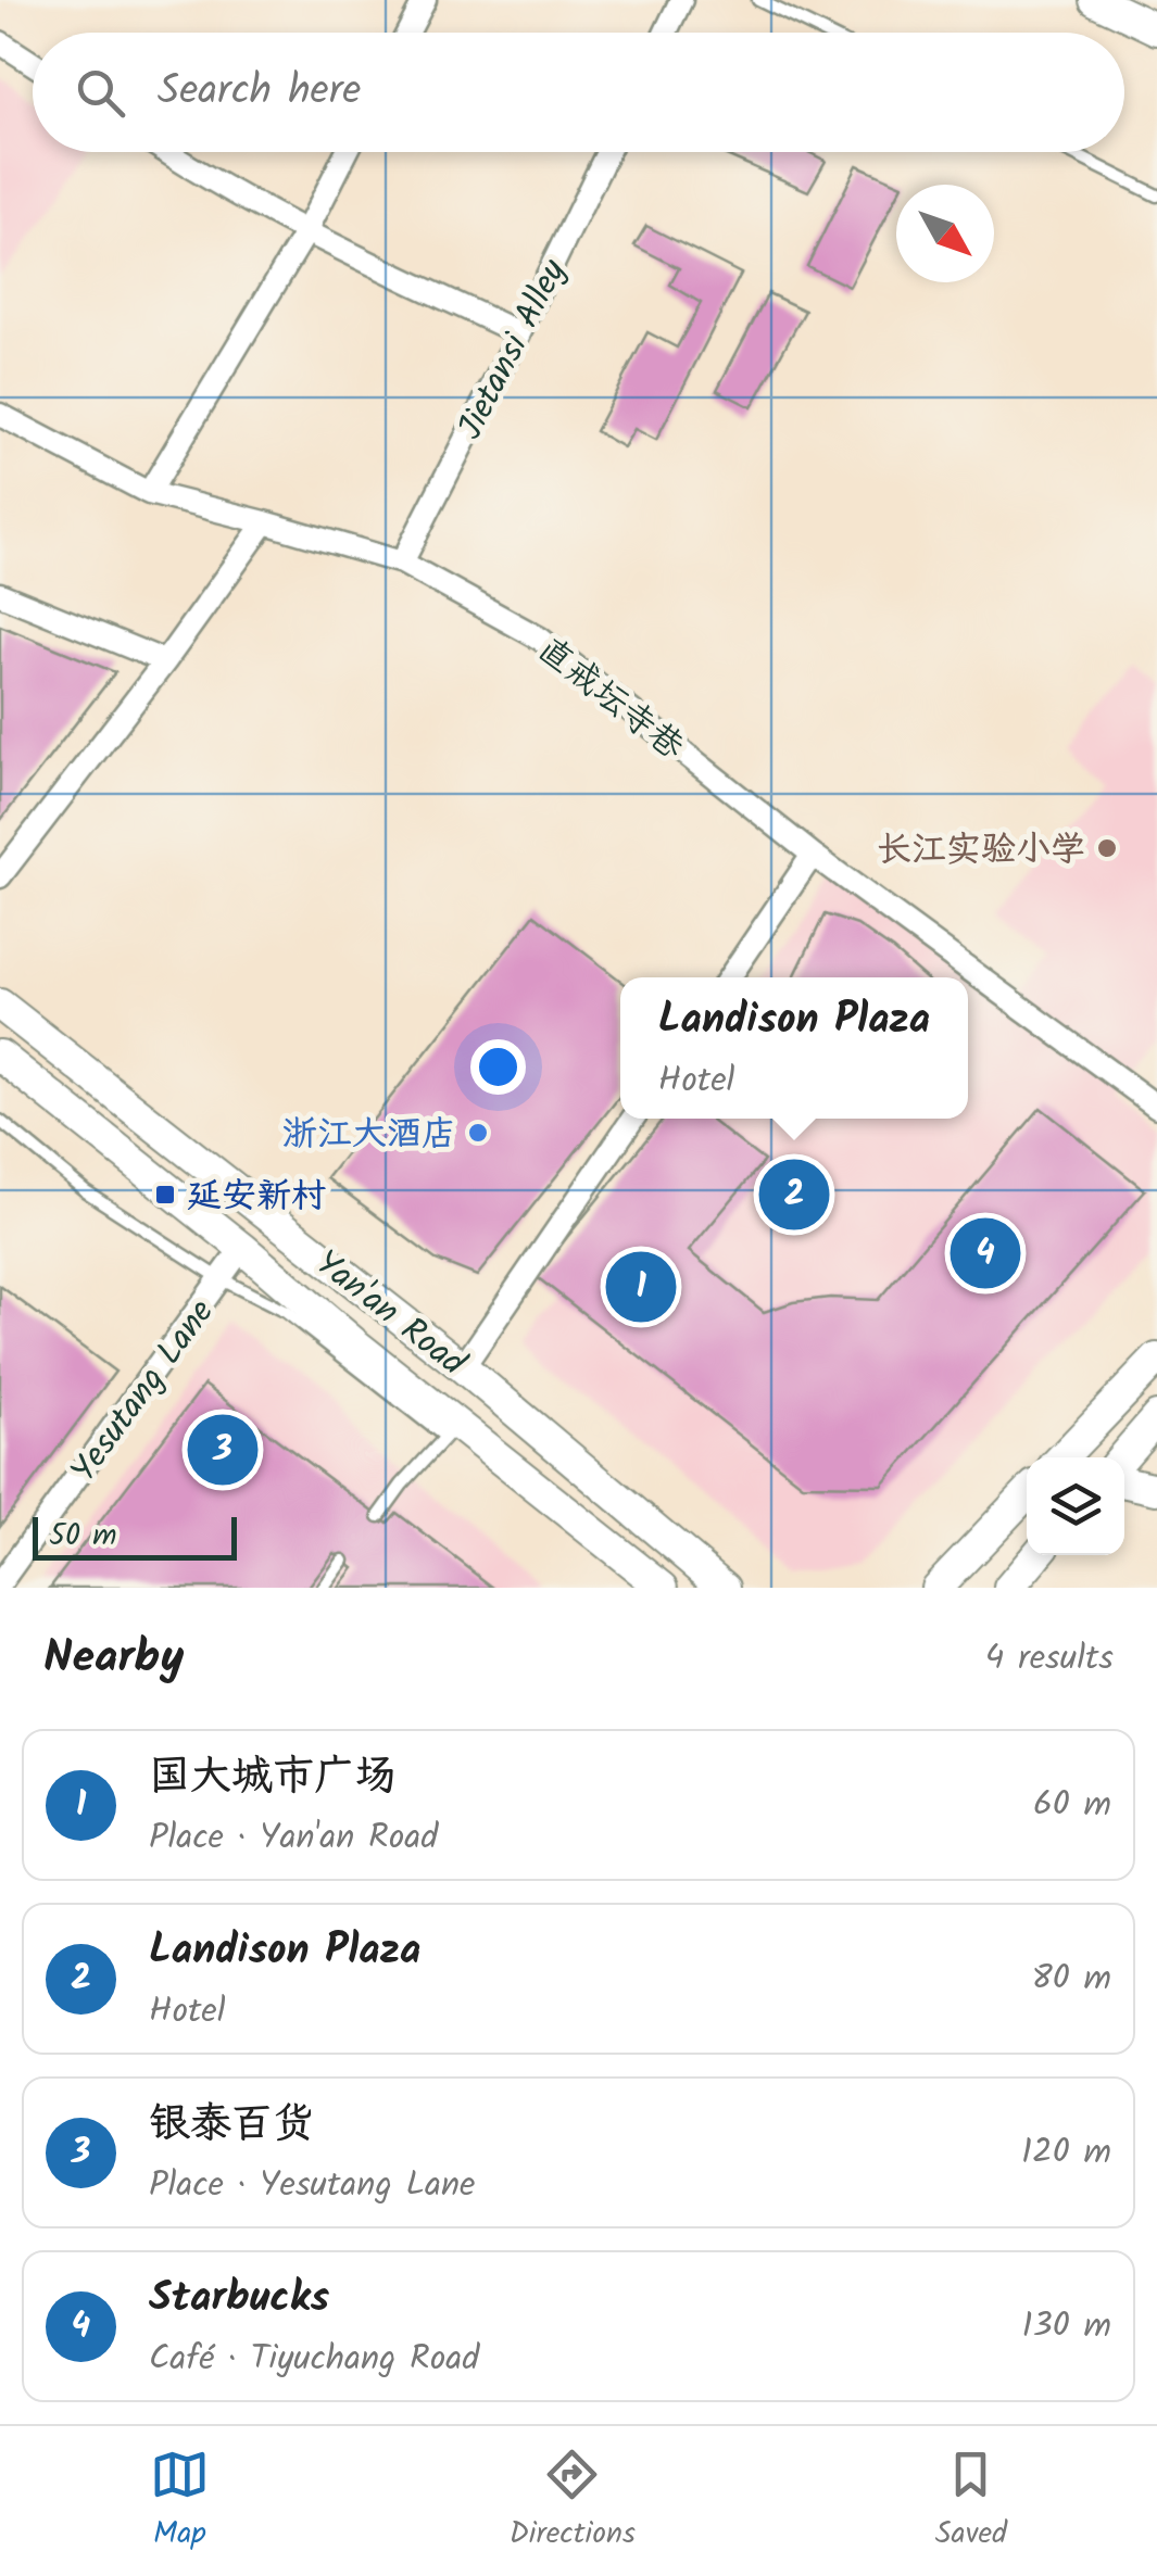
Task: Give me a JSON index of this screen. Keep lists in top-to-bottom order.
{
  "streets": {
    "main road": ["Yan'an Road"],
    "street": ["Jietansi Alley", "直戒坛寺巷", "Yesutang Lane"]
  },
  "crossings": [
    ["Jietansi Alley", "直戒坛寺巷"],
    ["Yan'an Road", "Yesutang Lane"]
  ],
  "places": {
    "other": ["长江实验小学", "浙江大酒店"],
    "transit": ["延安新村"]
  },
  "scale_bar": "50 m",
  "north": "bottom right",
  "page": {
    "search": "Search here",
    "popup": ["Landison Plaza", "Hotel"],
    "pins": [
      "2",
      "4",
      "1",
      "3"
    ],
    "scale": "50 m",
    "heading": ["Nearby", "4 results"],
    "list": [
      {
        "mark": "1",
        "name": "国大城市广场",
        "note": "Place · Yan'an Road",
        "value": "60 m"
      },
      {
        "mark": "2",
        "name": "Landison Plaza",
        "note": "Hotel",
        "value": "80 m"
      },
      {
        "mark": "3",
        "name": "银泰百货",
        "note": "Place · Yesutang Lane",
        "value": "120 m"
      },
      {
        "mark": "4",
        "name": "Starbucks",
        "note": "Café · Tiyuchang Road",
        "value": "130 m"
      }
    ],
    "nav": ["Map", "Directions", "Saved"]
  }
}
